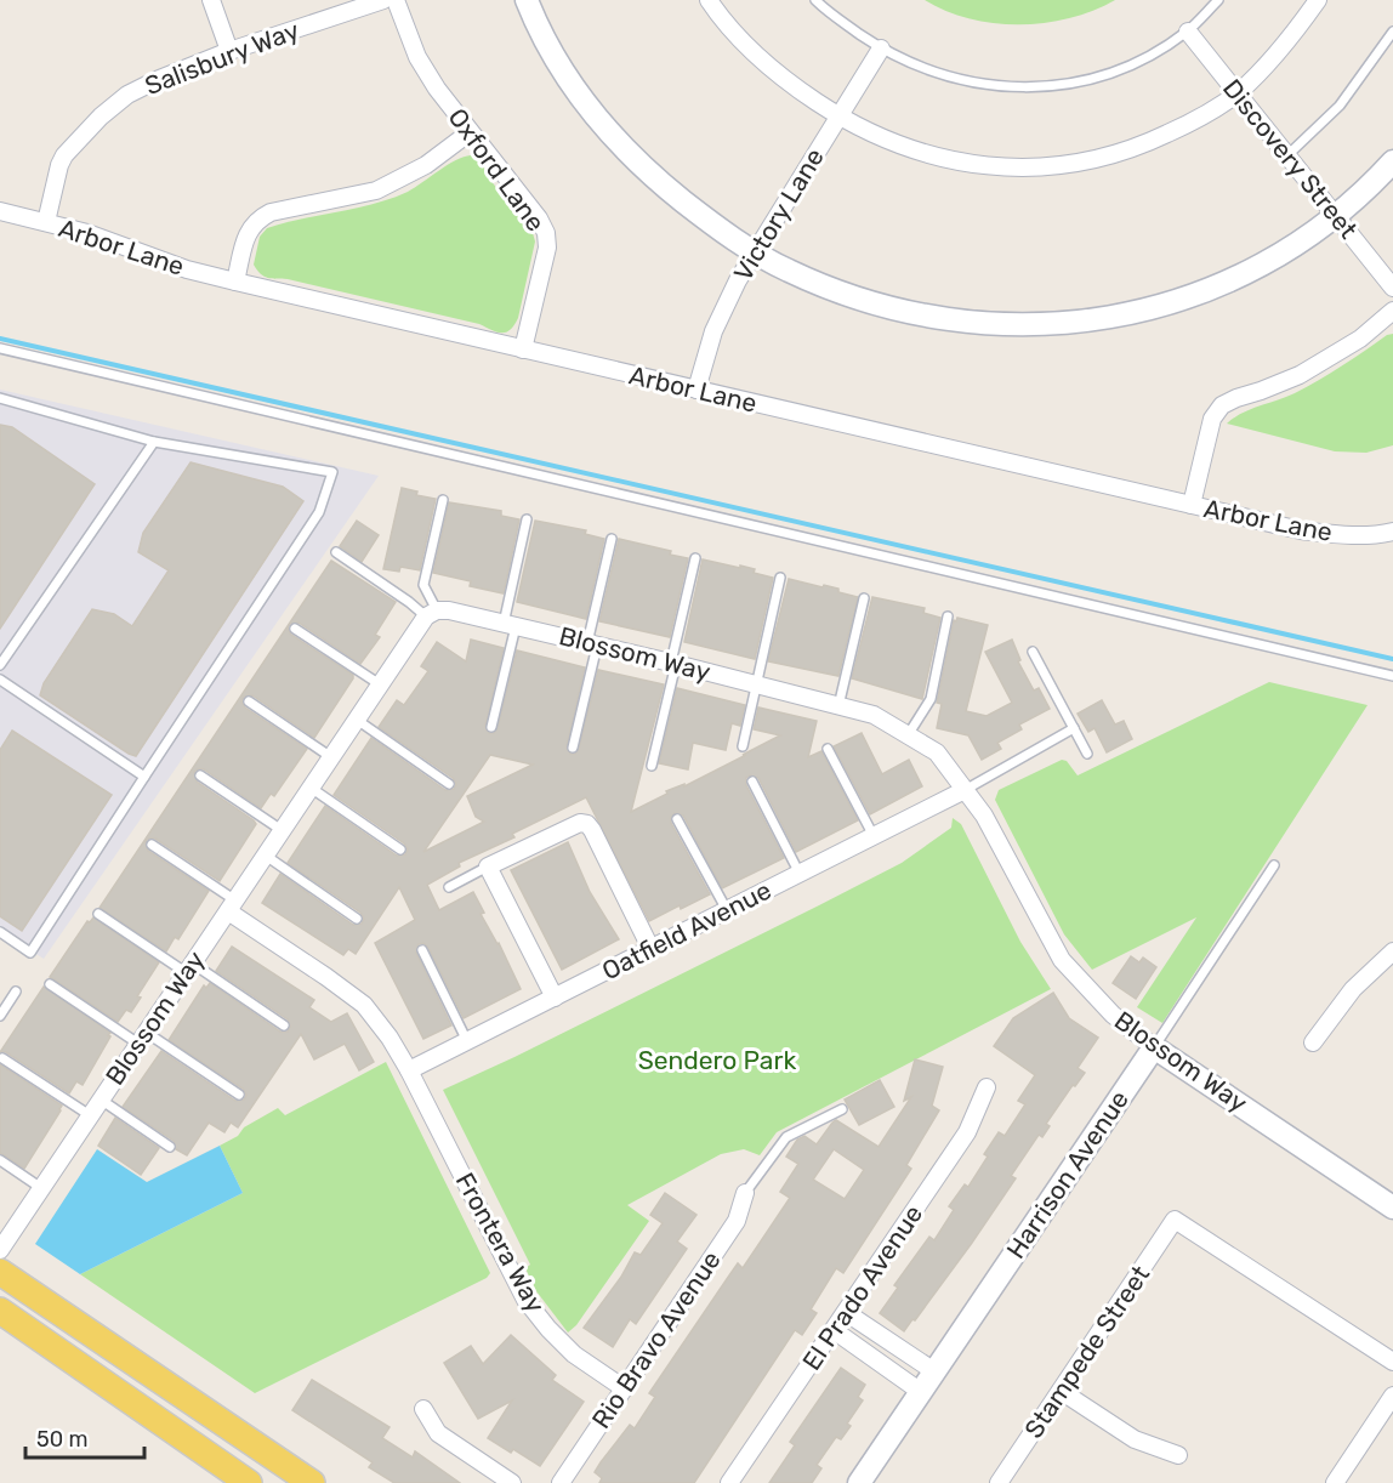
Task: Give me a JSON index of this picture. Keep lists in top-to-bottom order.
{
  "streets": {
    "street": [
      "Salisbury Way",
      "Discovery Street",
      "Oxford Lane",
      "Victory Lane",
      "Arbor Lane",
      "Blossom Way",
      "Oatfield Avenue",
      "Harrison Avenue",
      "Frontera Way",
      "El Prado Avenue",
      "Rio Bravo Avenue",
      "Stampede Street"
    ]
  },
  "crossings": [
    ["Salisbury Way", "Arbor Lane"],
    ["Oxford Lane", "Arbor Lane"],
    ["Victory Lane", "Arbor Lane"],
    ["Blossom Way", "Oatfield Avenue"],
    ["Blossom Way", "Harrison Avenue"],
    ["Blossom Way", "Frontera Way"],
    ["Oatfield Avenue", "Frontera Way"],
    ["Frontera Way", "Rio Bravo Avenue"]
  ],
  "parks": ["Sendero Park"],
  "scale_bar": "50 m"
}
